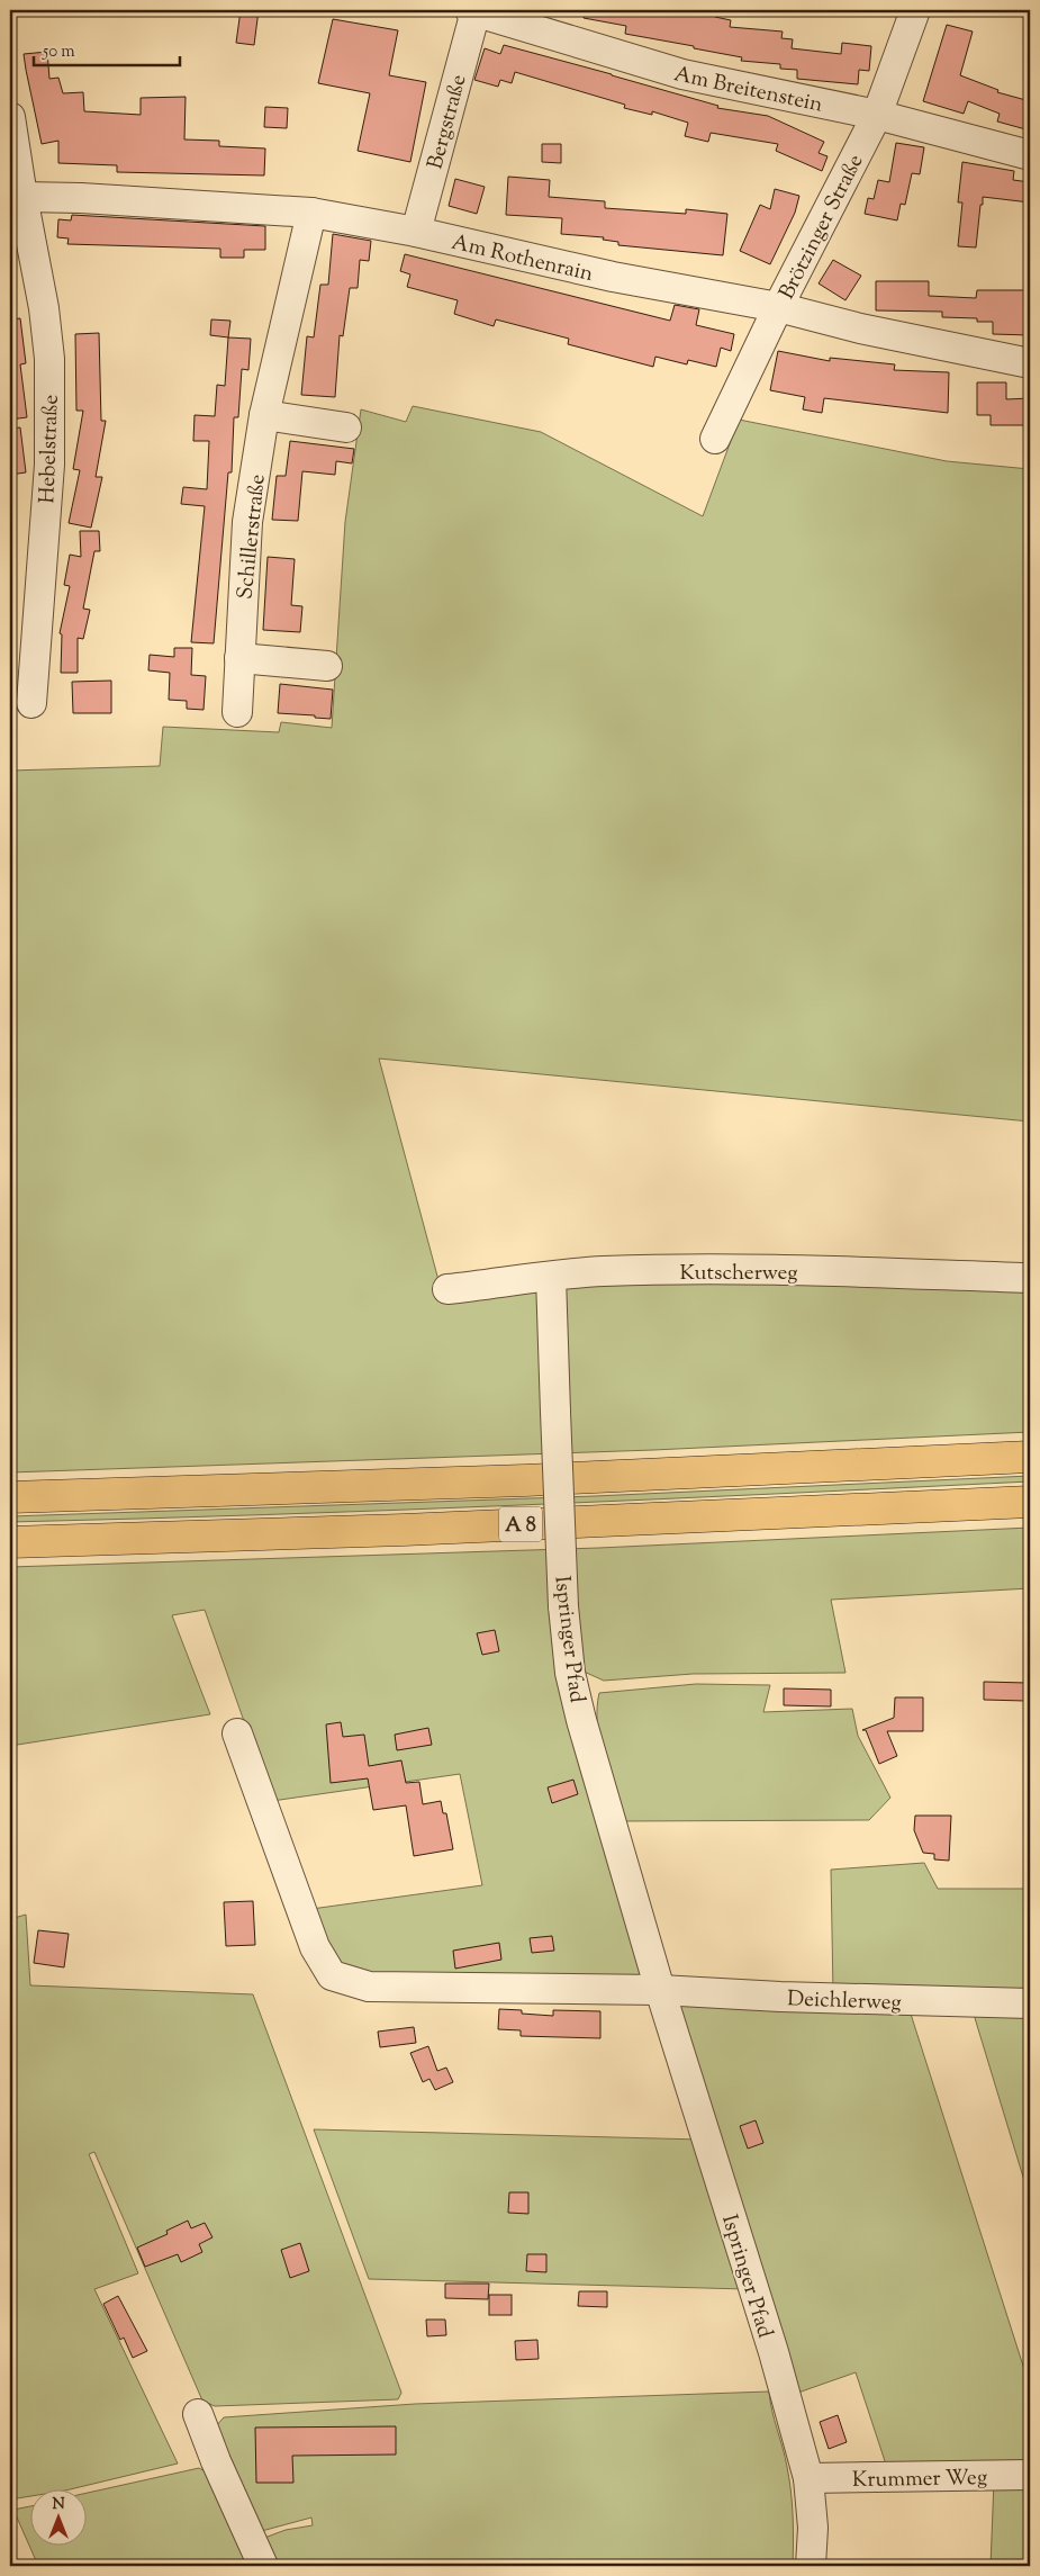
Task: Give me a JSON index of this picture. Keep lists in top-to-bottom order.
{
  "streets": {
    "highway": ["A 8"],
    "street": [
      "Am Breitenstein",
      "Bergstraße",
      "Brötzinger Straße",
      "Am Rothenrain",
      "Hebelstraße",
      "Schillerstraße",
      "Kutscherweg",
      "Ispringer Pfad",
      "Deichlerweg",
      "Krummer Weg"
    ]
  },
  "crossings": [
    ["Am Breitenstein", "Bergstraße"],
    ["Am Breitenstein", "Brötzinger Straße"],
    ["Bergstraße", "Am Rothenrain"],
    ["Brötzinger Straße", "Am Rothenrain"],
    ["Am Rothenrain", "Hebelstraße"],
    ["Am Rothenrain", "Schillerstraße"],
    ["Kutscherweg", "Ispringer Pfad"],
    ["Ispringer Pfad", "Deichlerweg"],
    ["Ispringer Pfad", "Krummer Weg"]
  ],
  "scale_bar": "50 m",
  "north": "top"
}
